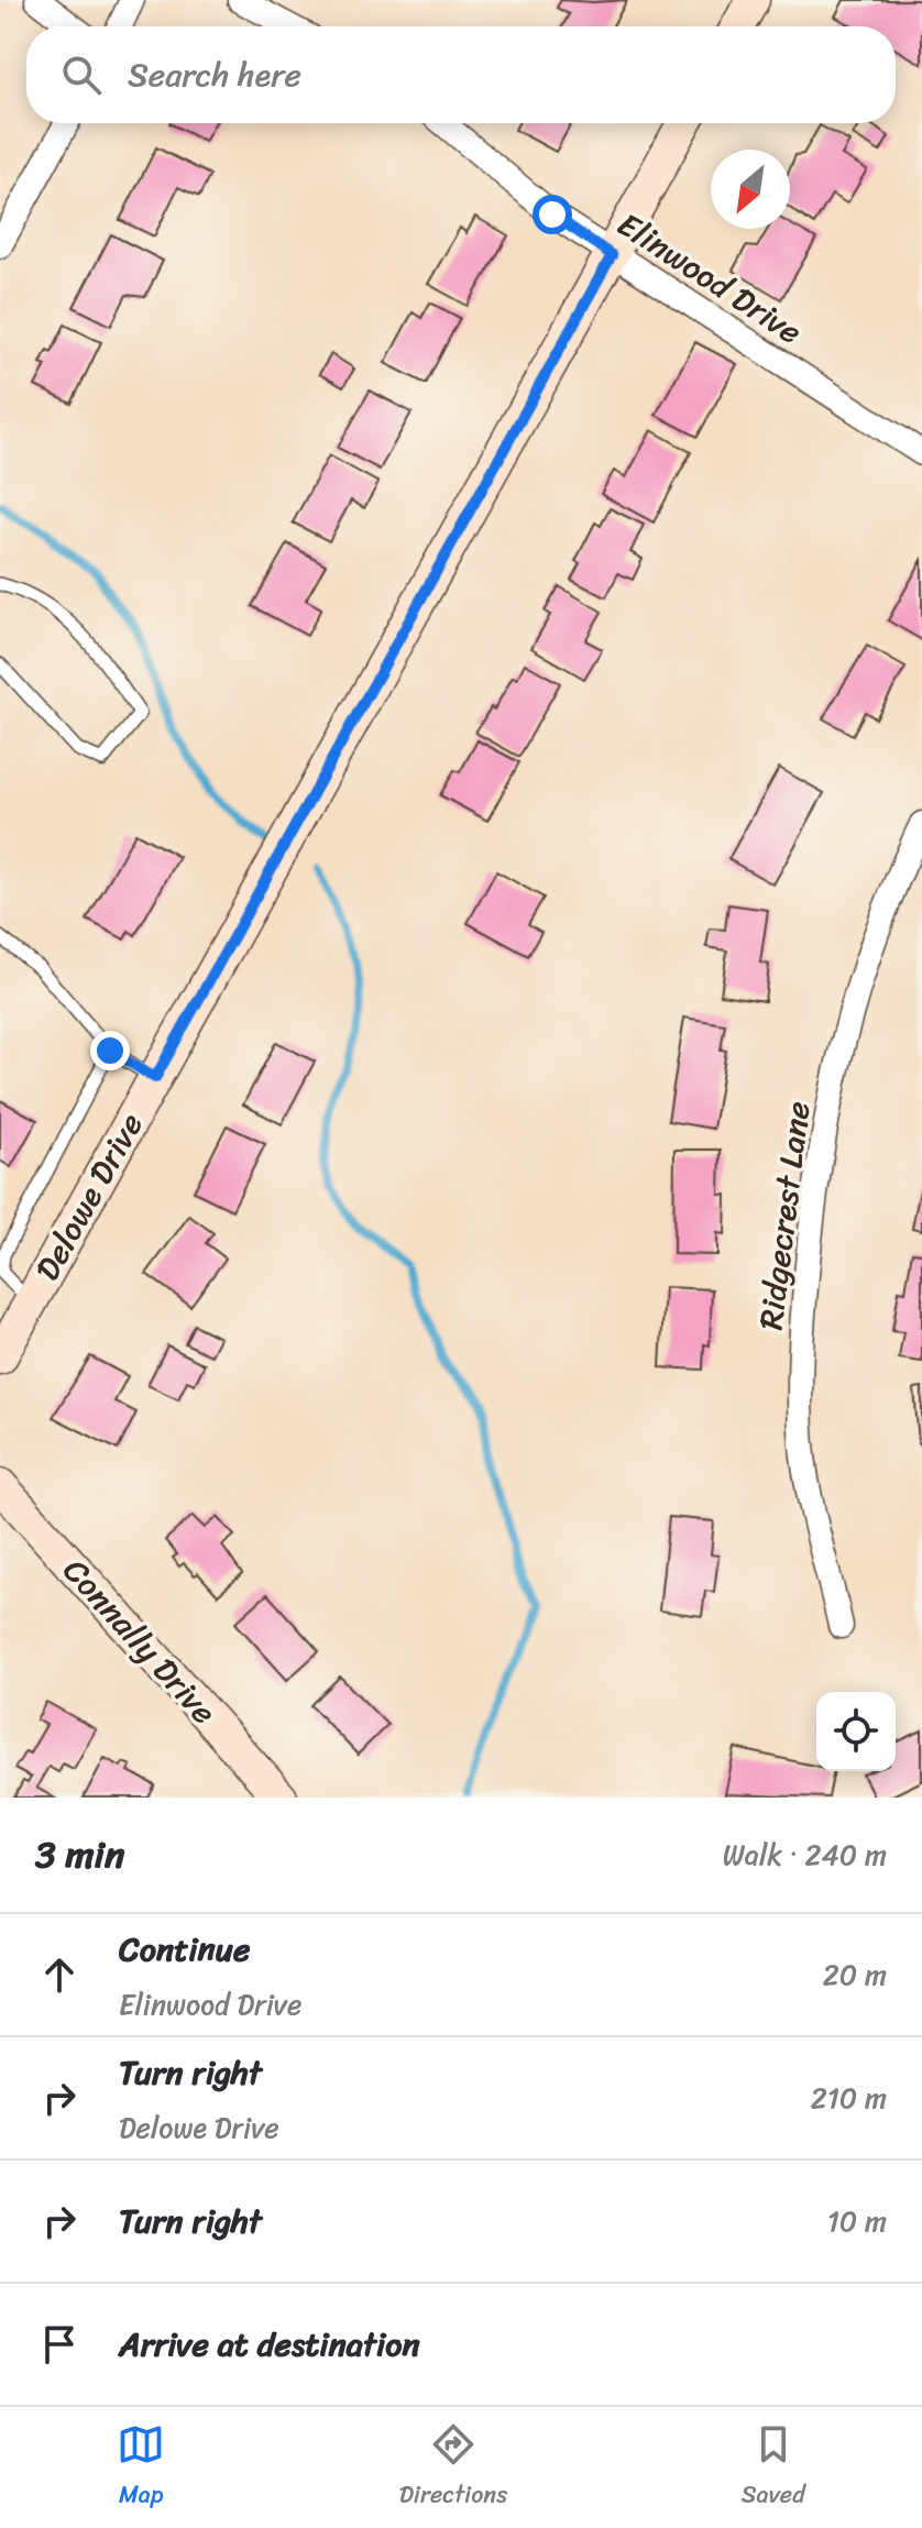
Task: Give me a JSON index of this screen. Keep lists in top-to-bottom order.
{
  "streets": {
    "street": [
      "Elinwood Drive",
      "Delowe Drive",
      "Ridgecrest Lane",
      "Connally Drive"
    ]
  },
  "crossings": [
    ["Elinwood Drive", "Delowe Drive"]
  ],
  "north": "bottom left",
  "page": {
    "search": "Search here",
    "heading": ["3 min", "Walk · 240 m"],
    "list": [
      ["Continue", "Elinwood Drive", "20 m"],
      ["Turn right", "Delowe Drive", "210 m"],
      ["Turn right", "10 m"],
      "Arrive at destination"
    ],
    "nav": ["Map", "Directions", "Saved"]
  }
}
